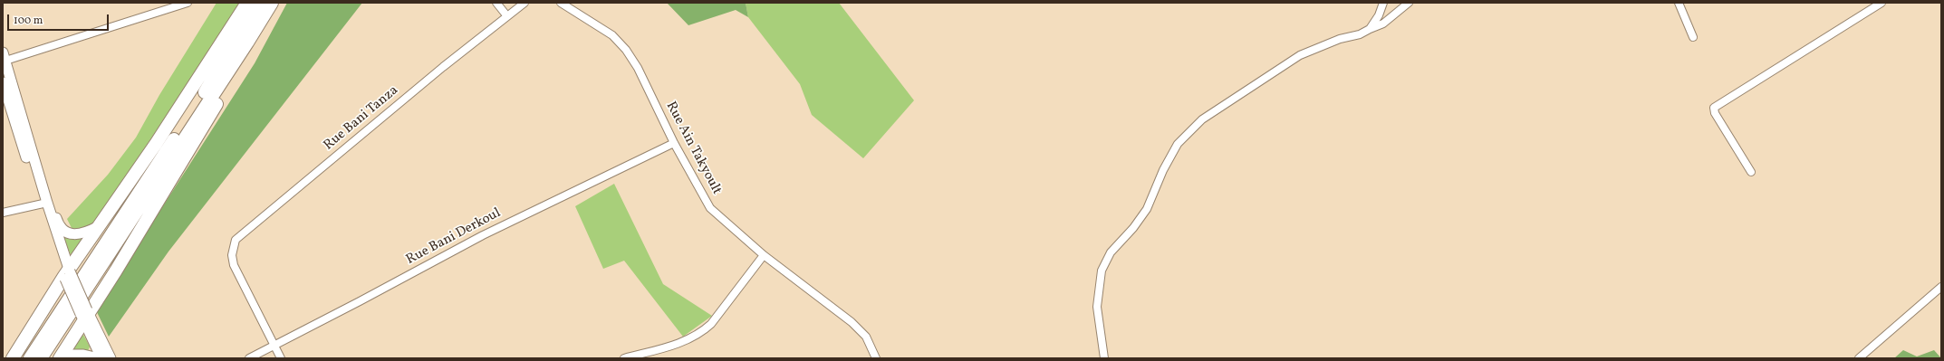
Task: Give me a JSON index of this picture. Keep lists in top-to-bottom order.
{
  "streets": {
    "street": ["Rue Bani Tanza", "Rue Ain Takyoult", "Rue Bani Derkoul"]
  },
  "crossings": [
    ["Rue Bani Tanza", "Rue Bani Derkoul"],
    ["Rue Ain Takyoult", "Rue Bani Derkoul"]
  ],
  "scale_bar": "100 m"
}
